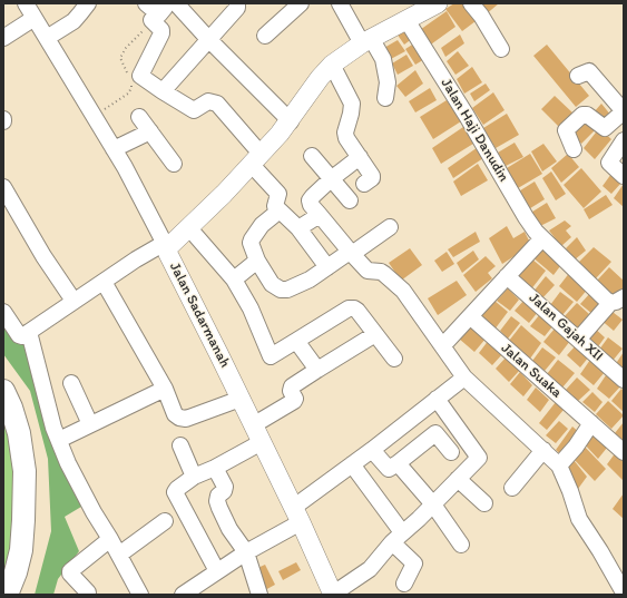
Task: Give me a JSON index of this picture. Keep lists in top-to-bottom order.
{
  "streets": {
    "main road": ["Jalan Sadarmanah"],
    "street": ["Jalan Haji Danudin", "Jalan Gajah XII", "Jalan Suaka"]
  },
  "crossings": [
    ["Jalan Haji Danudin", "Jalan Sadarmanah"]
  ]
}
